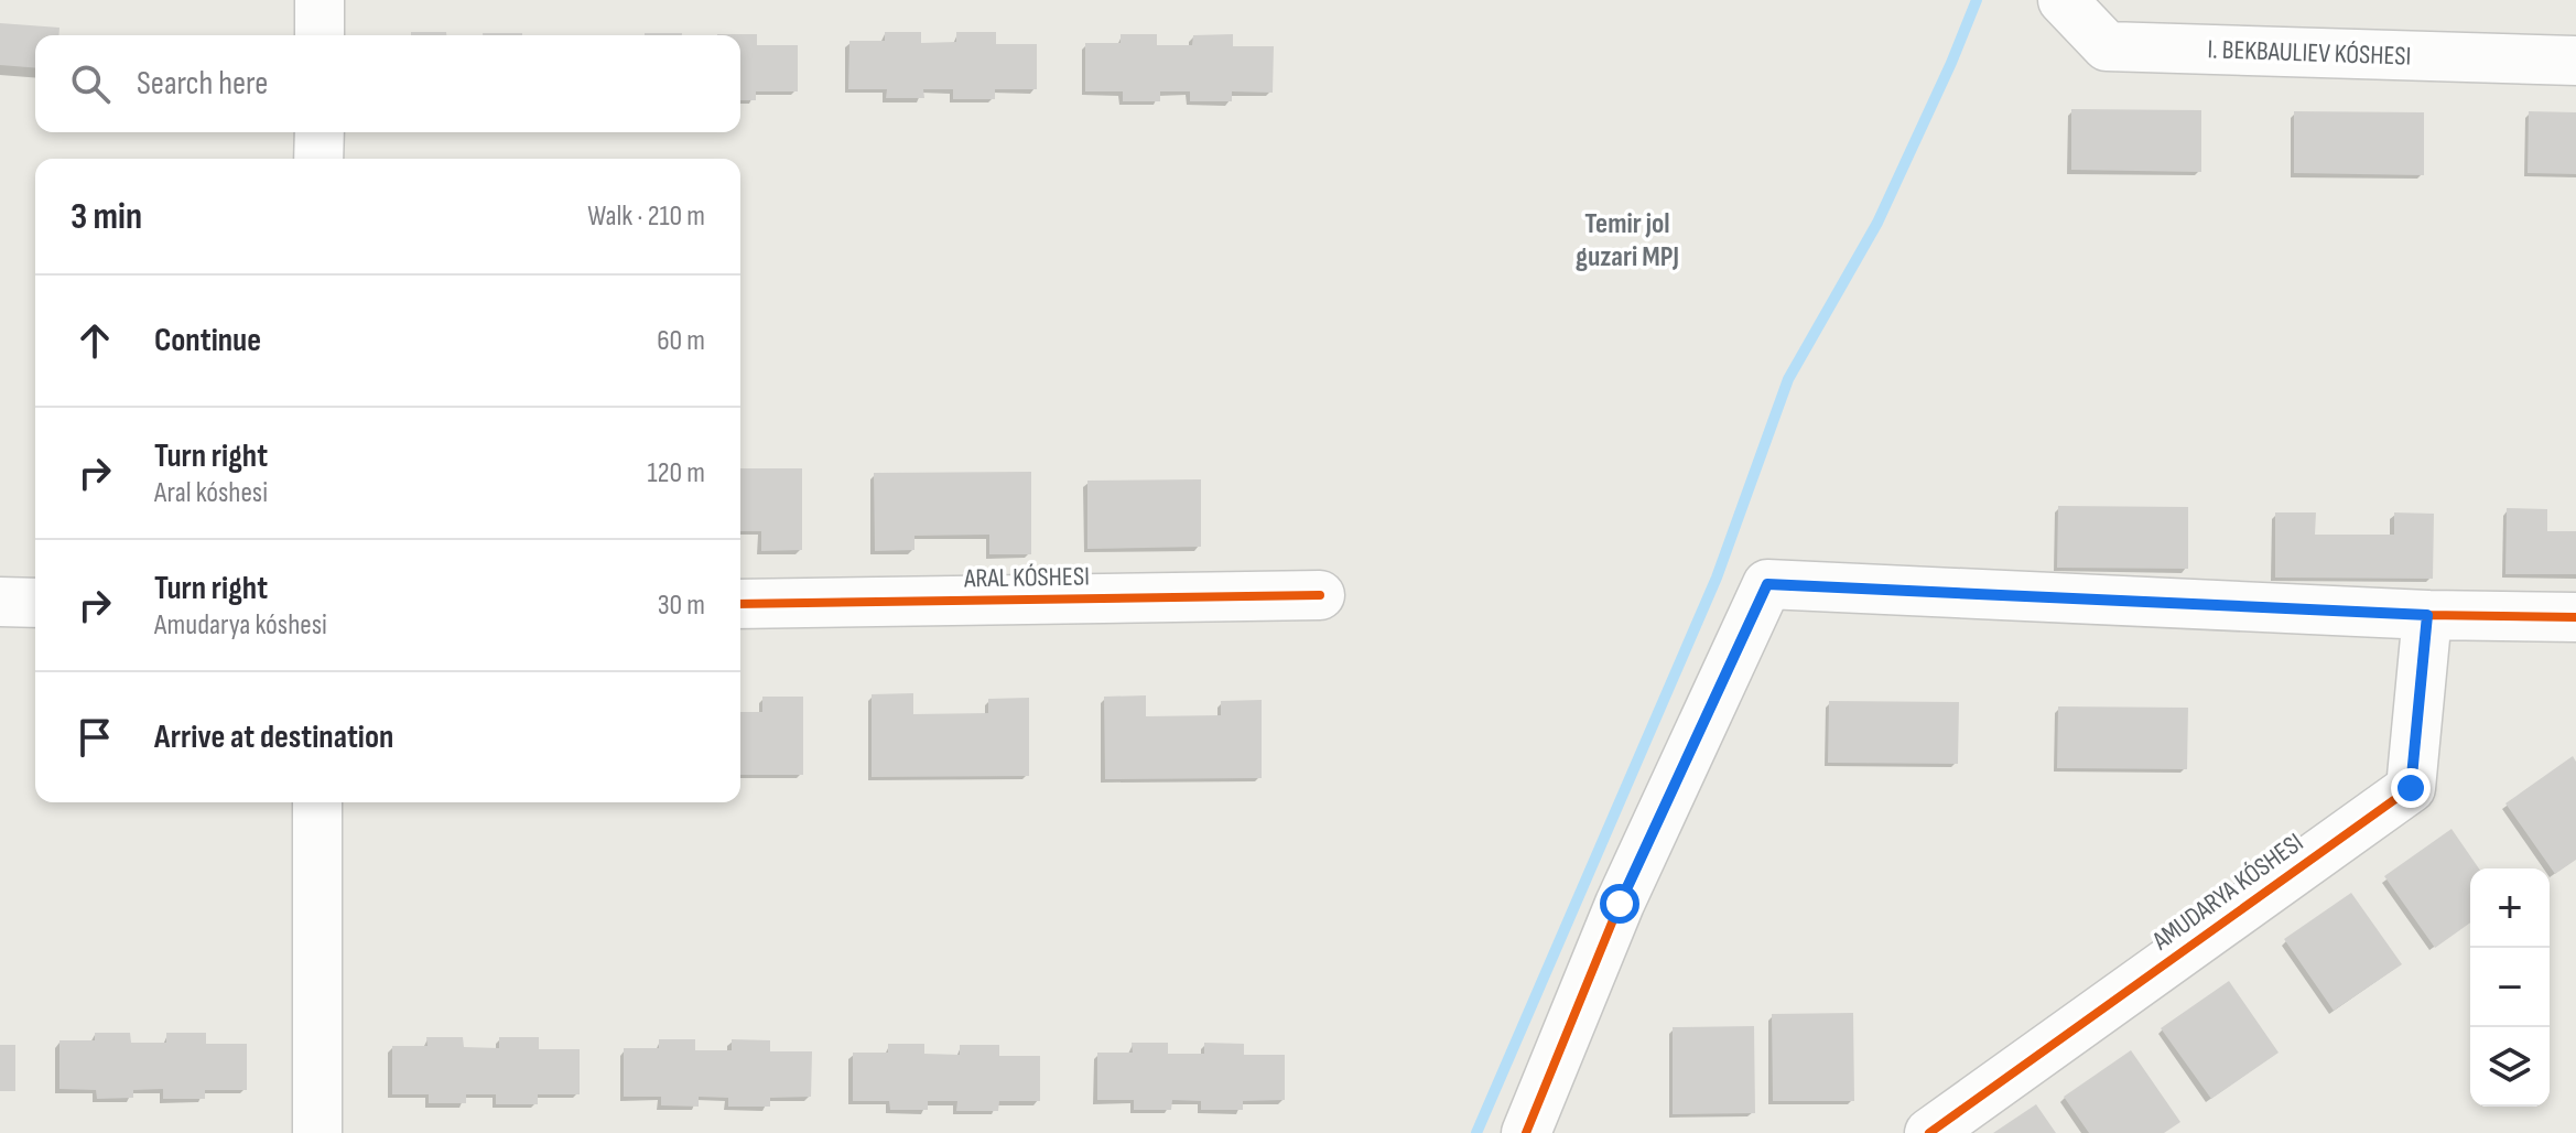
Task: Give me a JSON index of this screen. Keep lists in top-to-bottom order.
{
  "streets": {
    "street": ["I. BEKBAULIEV KÓSHESI", "ARAL KÓSHESI", "AMUDARYA KÓSHESI"]
  },
  "districts": ["Temir jol guzari MPJ"],
  "page": {
    "search": "Search here",
    "heading": ["3 min", "Walk · 210 m"],
    "list": [
      ["Continue", "60 m"],
      ["Turn right", "Aral kóshesi", "120 m"],
      ["Turn right", "Amudarya kóshesi", "30 m"],
      "Arrive at destination"
    ],
    "map_buttons": ["+", "−"]
  }
}
